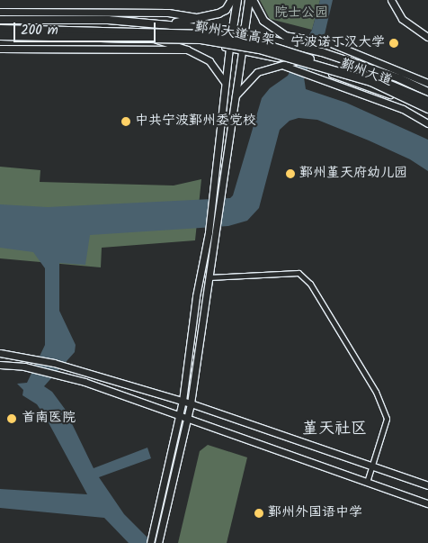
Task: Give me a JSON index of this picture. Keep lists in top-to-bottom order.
{
  "streets": {
    "highway": ["鄞州大道高架"],
    "main road": ["鄞州大道"]
  },
  "crossings": [
    ["鄞州大道高架", "鄞州大道"]
  ],
  "districts": ["堇天社区"],
  "parks": ["院士公园"],
  "places": [
    "宁波诺丁汉大学",
    "中共宁波鄞州委党校",
    "鄞州堇天府幼儿园",
    "首南医院",
    "鄞州外国语中学"
  ],
  "scale_bar": "200 m"
}
